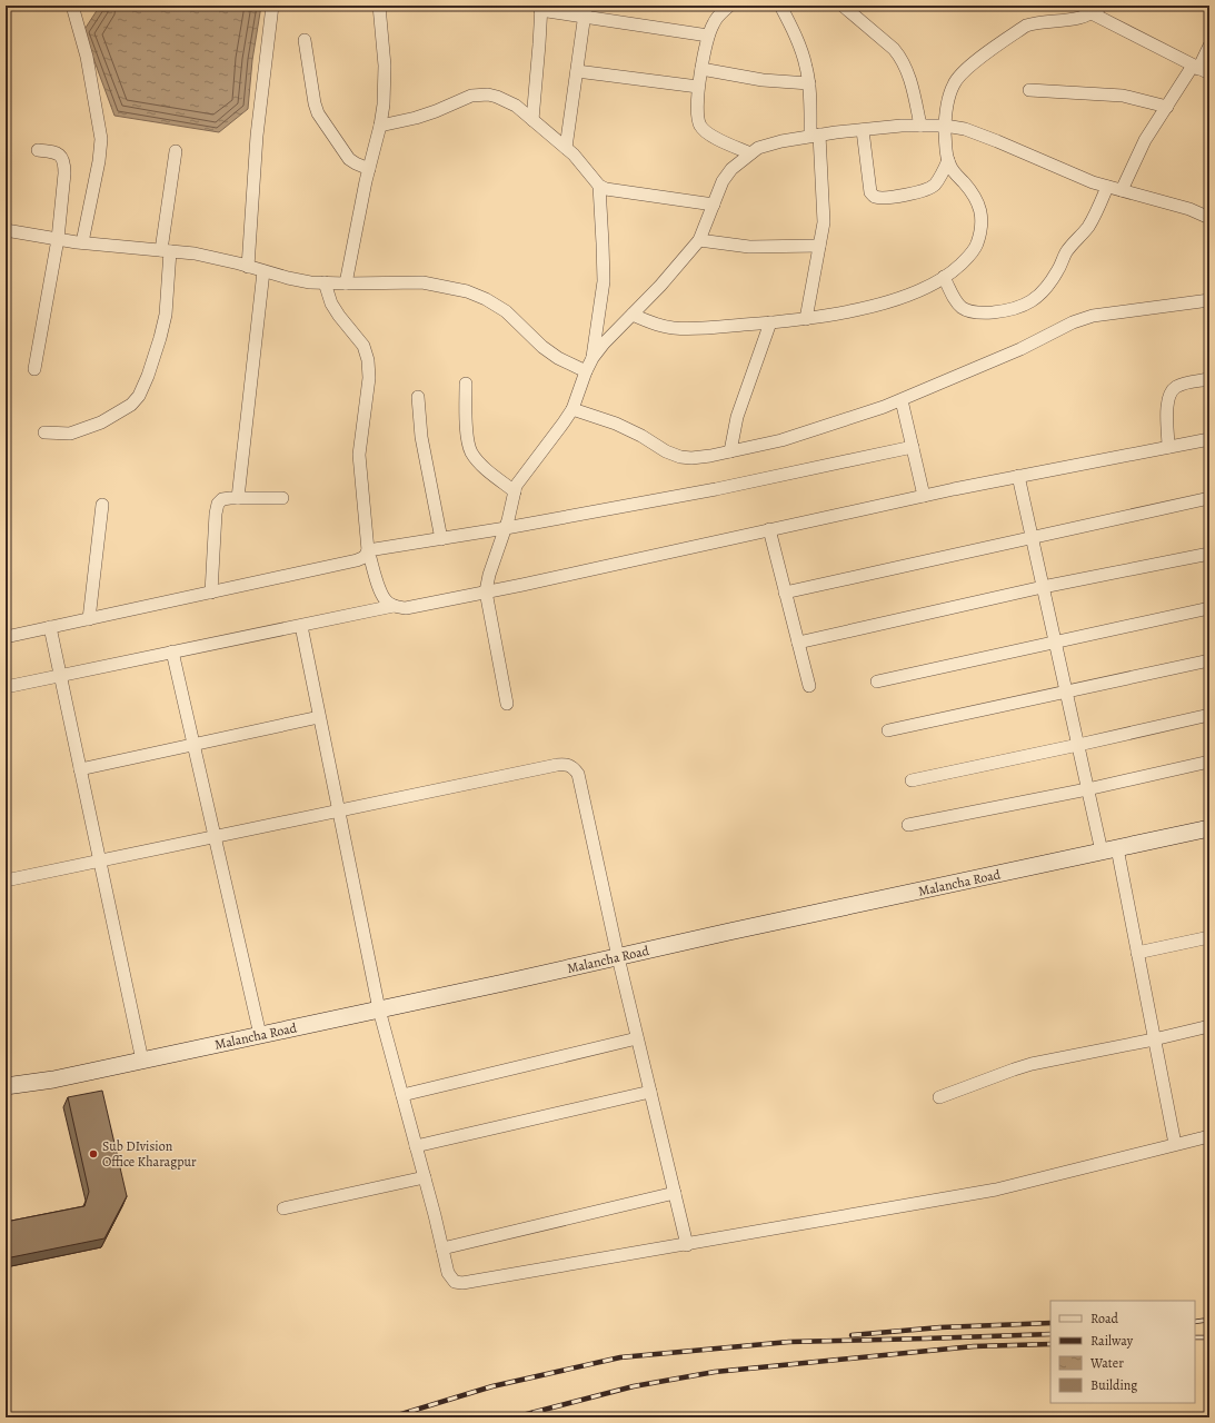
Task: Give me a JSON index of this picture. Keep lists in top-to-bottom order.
{
  "streets": {
    "main road": ["Malancha Road"]
  },
  "places": ["Sub DIvision Office Kharagpur"],
  "legend": [
    "Road",
    "Railway",
    "Water",
    "Building"
  ]
}
